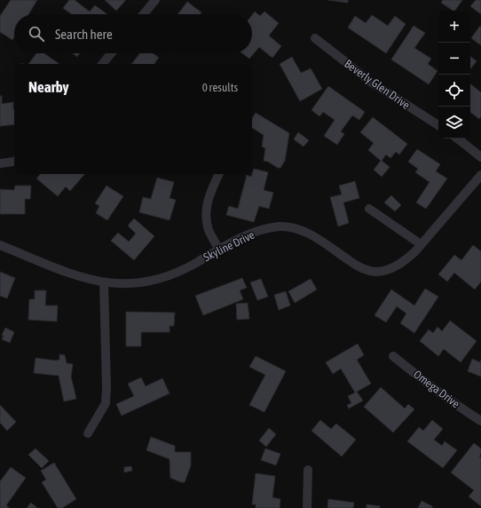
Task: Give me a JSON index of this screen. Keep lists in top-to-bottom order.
{
  "streets": {
    "street": ["Beverly Glen Drive", "Skyline Drive", "Omega Drive"]
  },
  "page": {
    "map_buttons": ["+", "−"],
    "search": "Search here",
    "heading": ["Nearby", "0 results"]
  }
}
